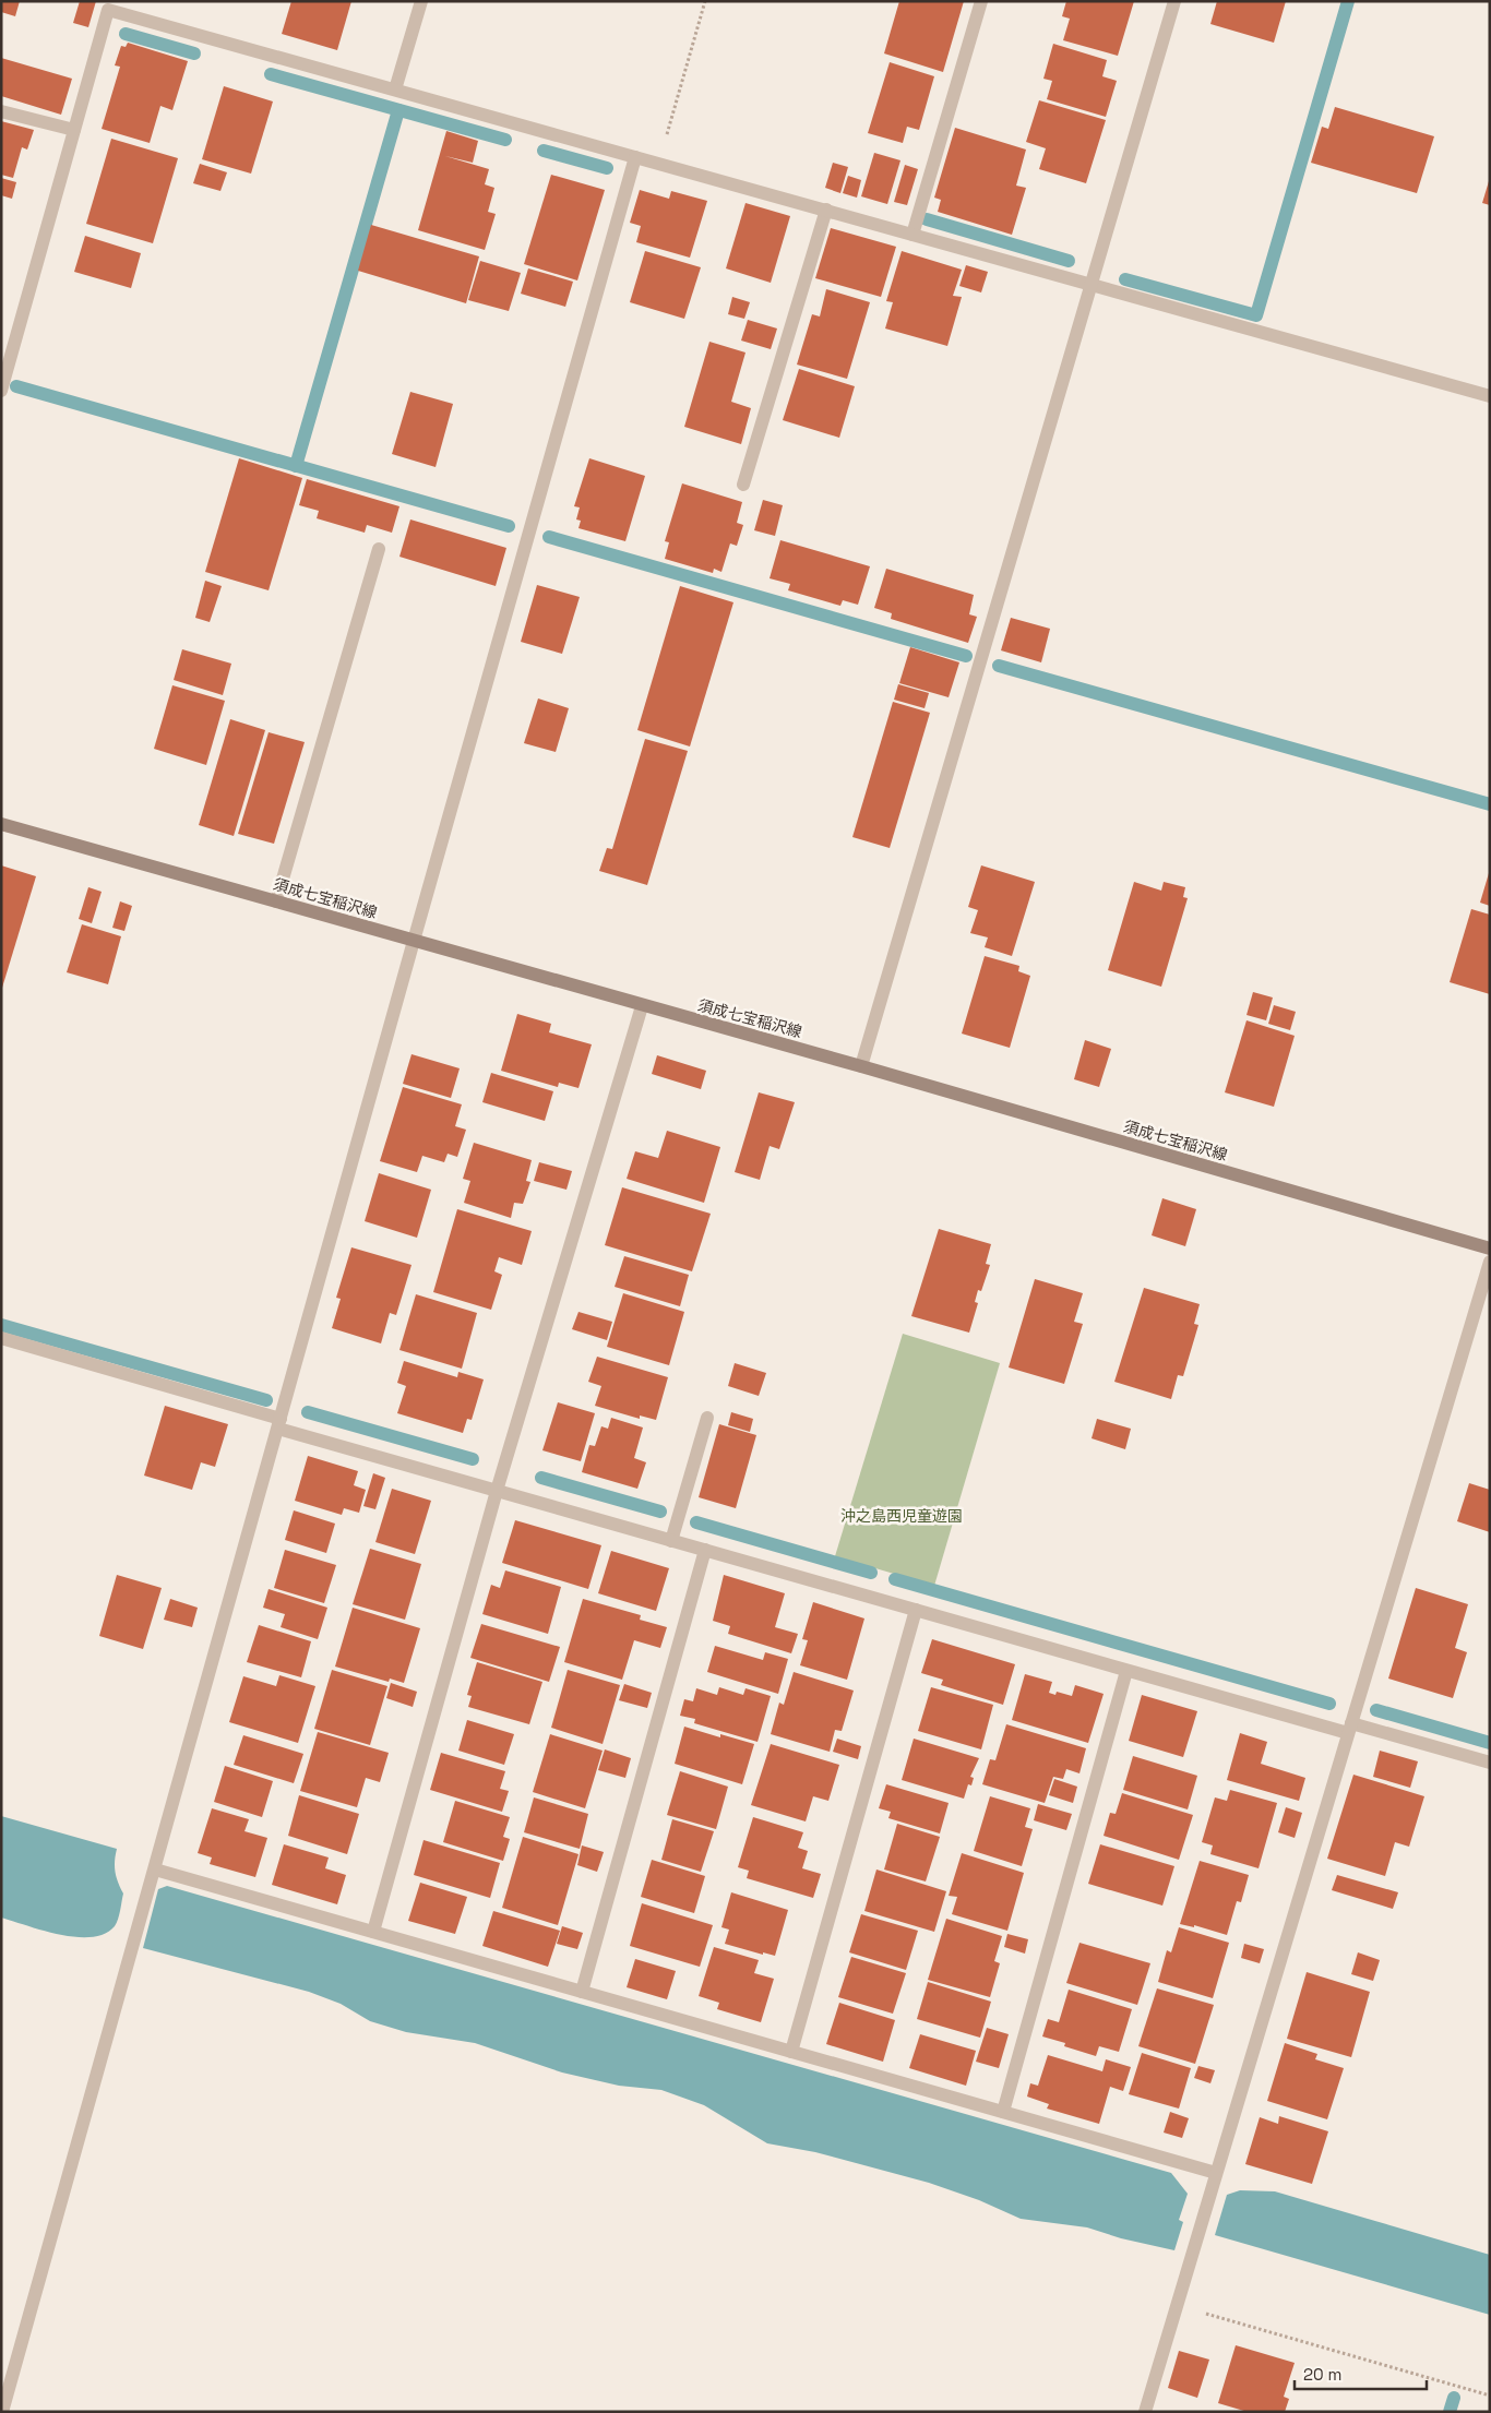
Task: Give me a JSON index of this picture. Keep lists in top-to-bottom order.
{
  "streets": {
    "main road": ["須成七宝稲沢線"]
  },
  "parks": ["沖之島西児童遊園"],
  "scale_bar": "20 m"
}
